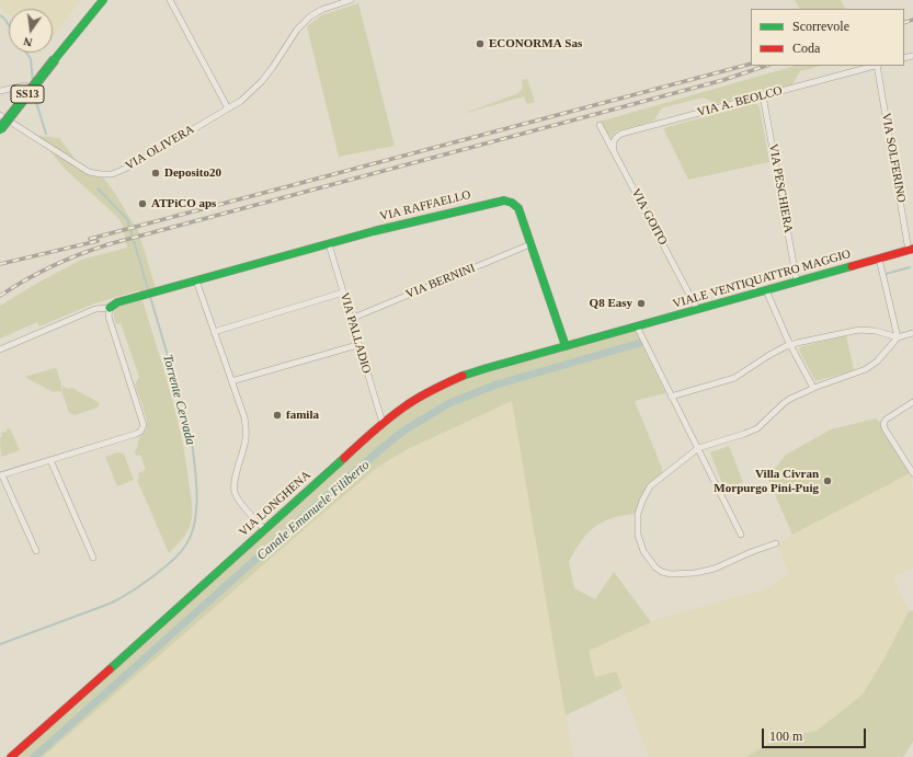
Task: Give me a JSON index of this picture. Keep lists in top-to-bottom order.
{
  "streets": {
    "street": [
      "SS13",
      "VIA A. BEOLCO",
      "VIA OLIVERA",
      "VIA SOLFERINO",
      "VIA PESCHIERA",
      "VIA RAFFAELLO",
      "VIA GOITO",
      "VIALE VENTIQUATTRO MAGGIO",
      "VIA BERNINI",
      "VIA PALLADIO",
      "VIA LONGHENA"
    ]
  },
  "crossings": [
    ["VIA A. BEOLCO", "VIA PESCHIERA"],
    ["VIA A. BEOLCO", "VIA GOITO"],
    ["VIA SOLFERINO", "VIALE VENTIQUATTRO MAGGIO"],
    ["VIA PESCHIERA", "VIALE VENTIQUATTRO MAGGIO"],
    ["VIA RAFFAELLO", "VIA BERNINI"],
    ["VIA RAFFAELLO", "VIA PALLADIO"],
    ["VIA RAFFAELLO", "VIA LONGHENA"],
    ["VIA GOITO", "VIALE VENTIQUATTRO MAGGIO"],
    ["VIALE VENTIQUATTRO MAGGIO", "VIA LONGHENA"],
    ["VIA BERNINI", "VIA PALLADIO"],
    ["VIA PALLADIO", "VIA LONGHENA"]
  ],
  "water": ["Torrente Cervada", "Canale Emanuele Filiberto"],
  "places": [
    "ECONORMA Sas",
    "Deposito20",
    "ATPiCO aps",
    "Q8 Easy",
    "famila",
    "Villa Civran Morpurgo Pini-Puig"
  ],
  "legend": ["Scorrevole", "Coda"],
  "scale_bar": "100 m",
  "north": "bottom"
}
